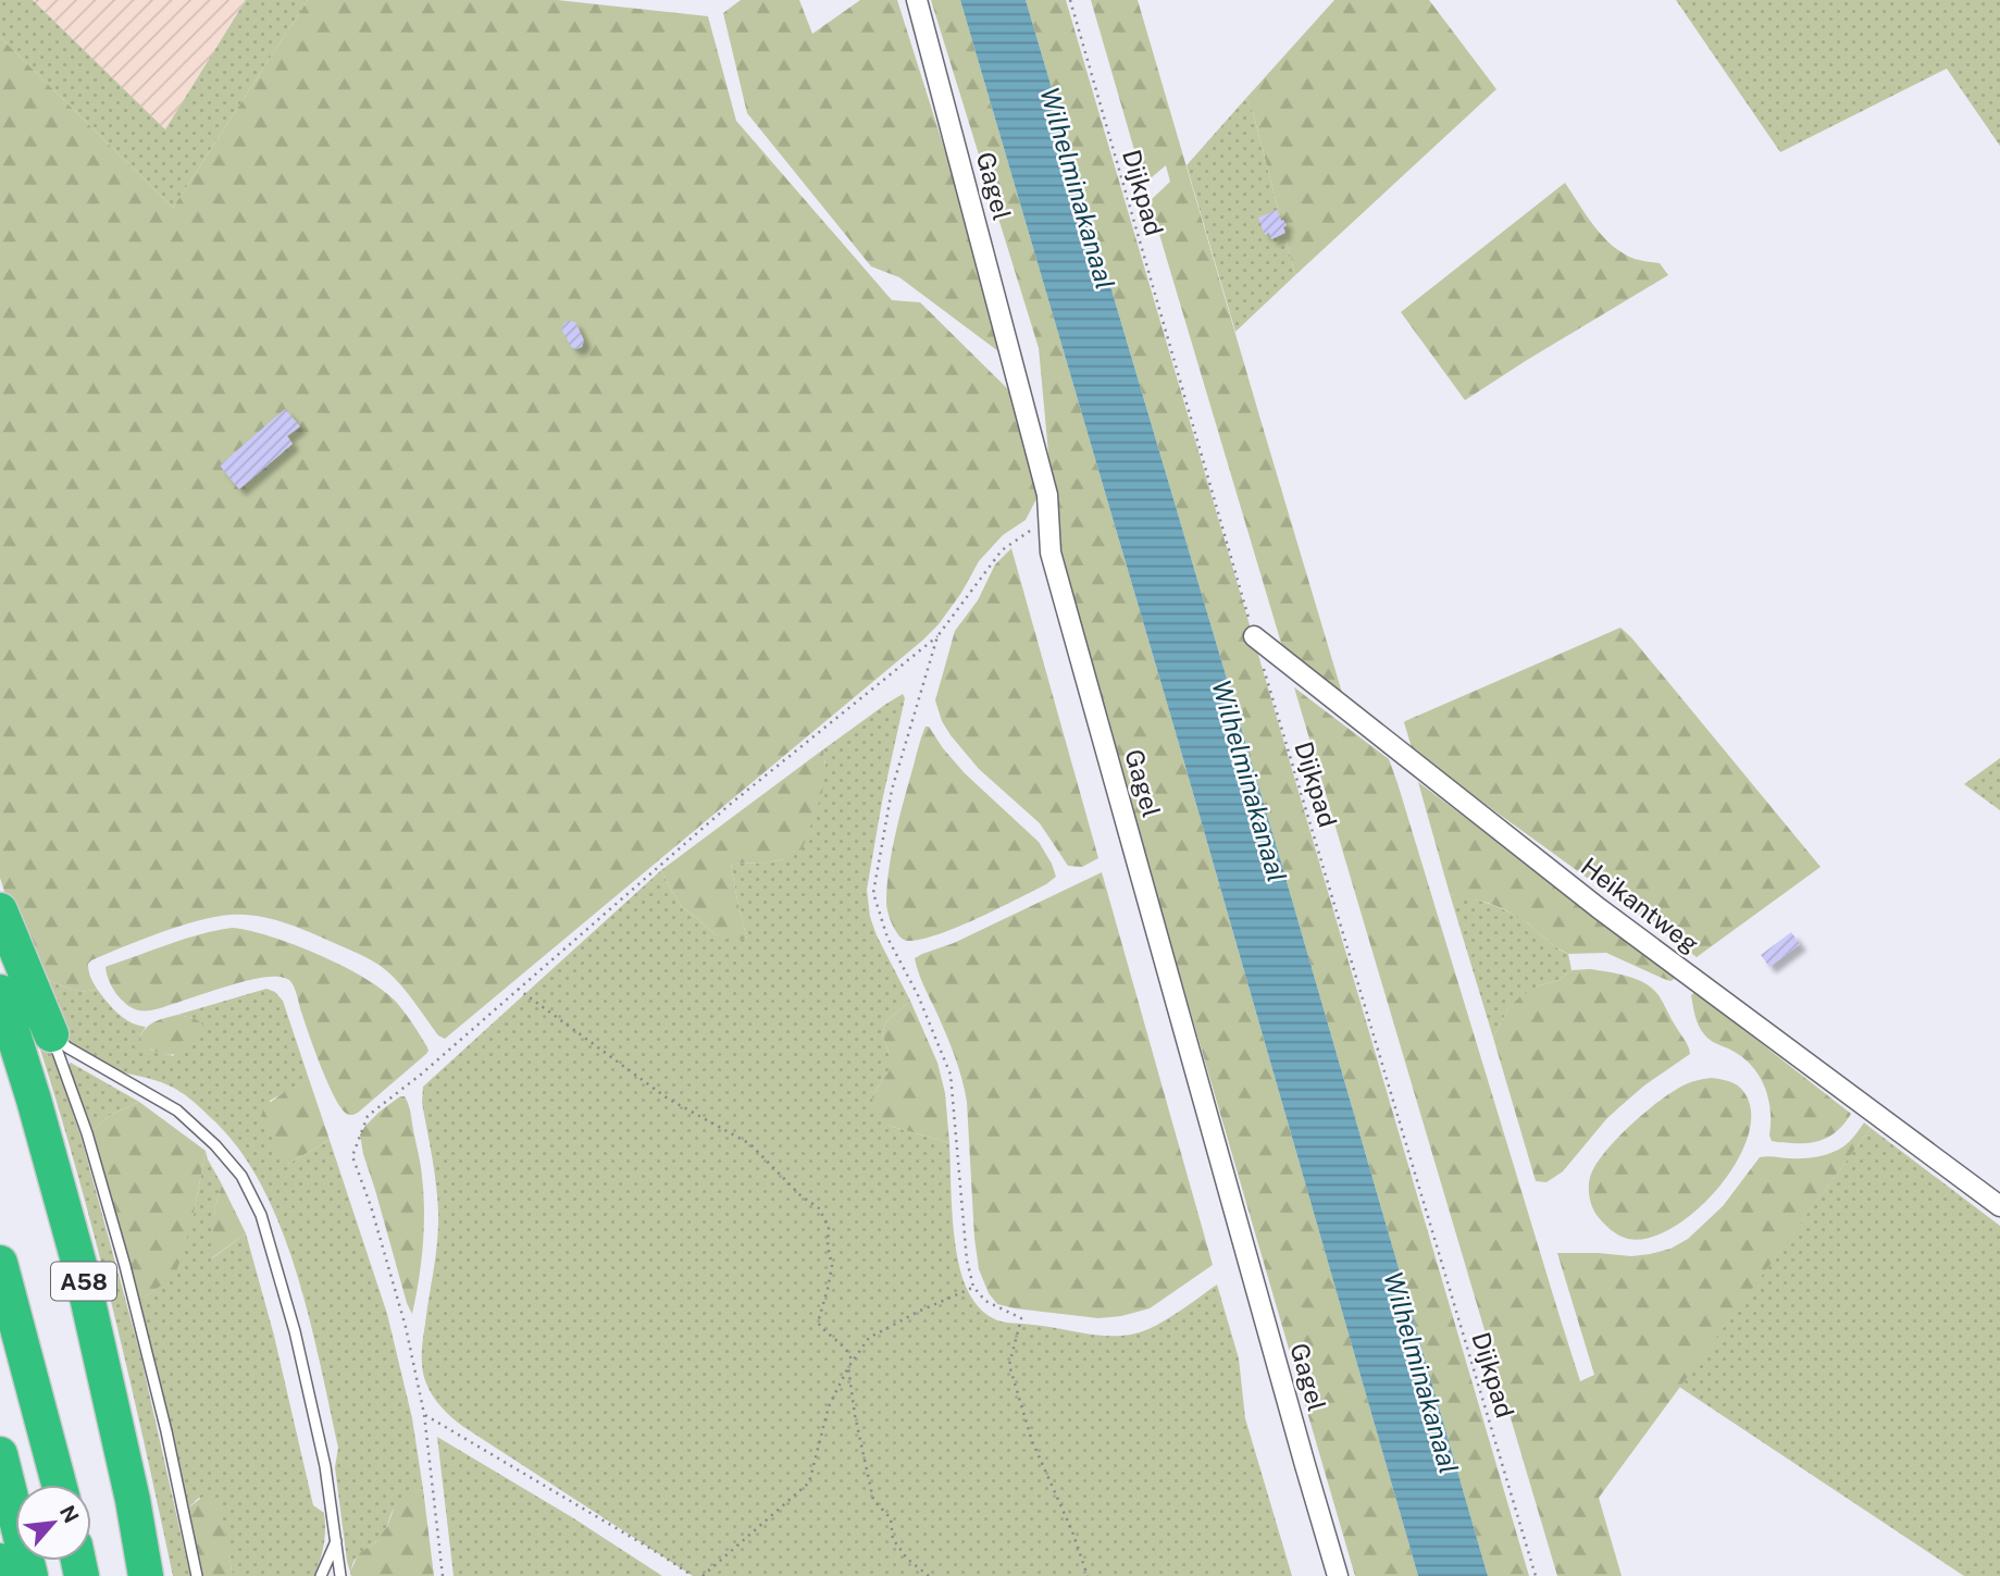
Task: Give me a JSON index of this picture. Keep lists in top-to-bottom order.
{
  "streets": {
    "highway": ["A58"],
    "street": ["Gagel", "Heikantweg"],
    "path": ["Dijkpad"]
  },
  "crossings": [
    ["Dijkpad", "Heikantweg"]
  ],
  "water": ["Wilhelminakanaal"],
  "north": "top right"
}
